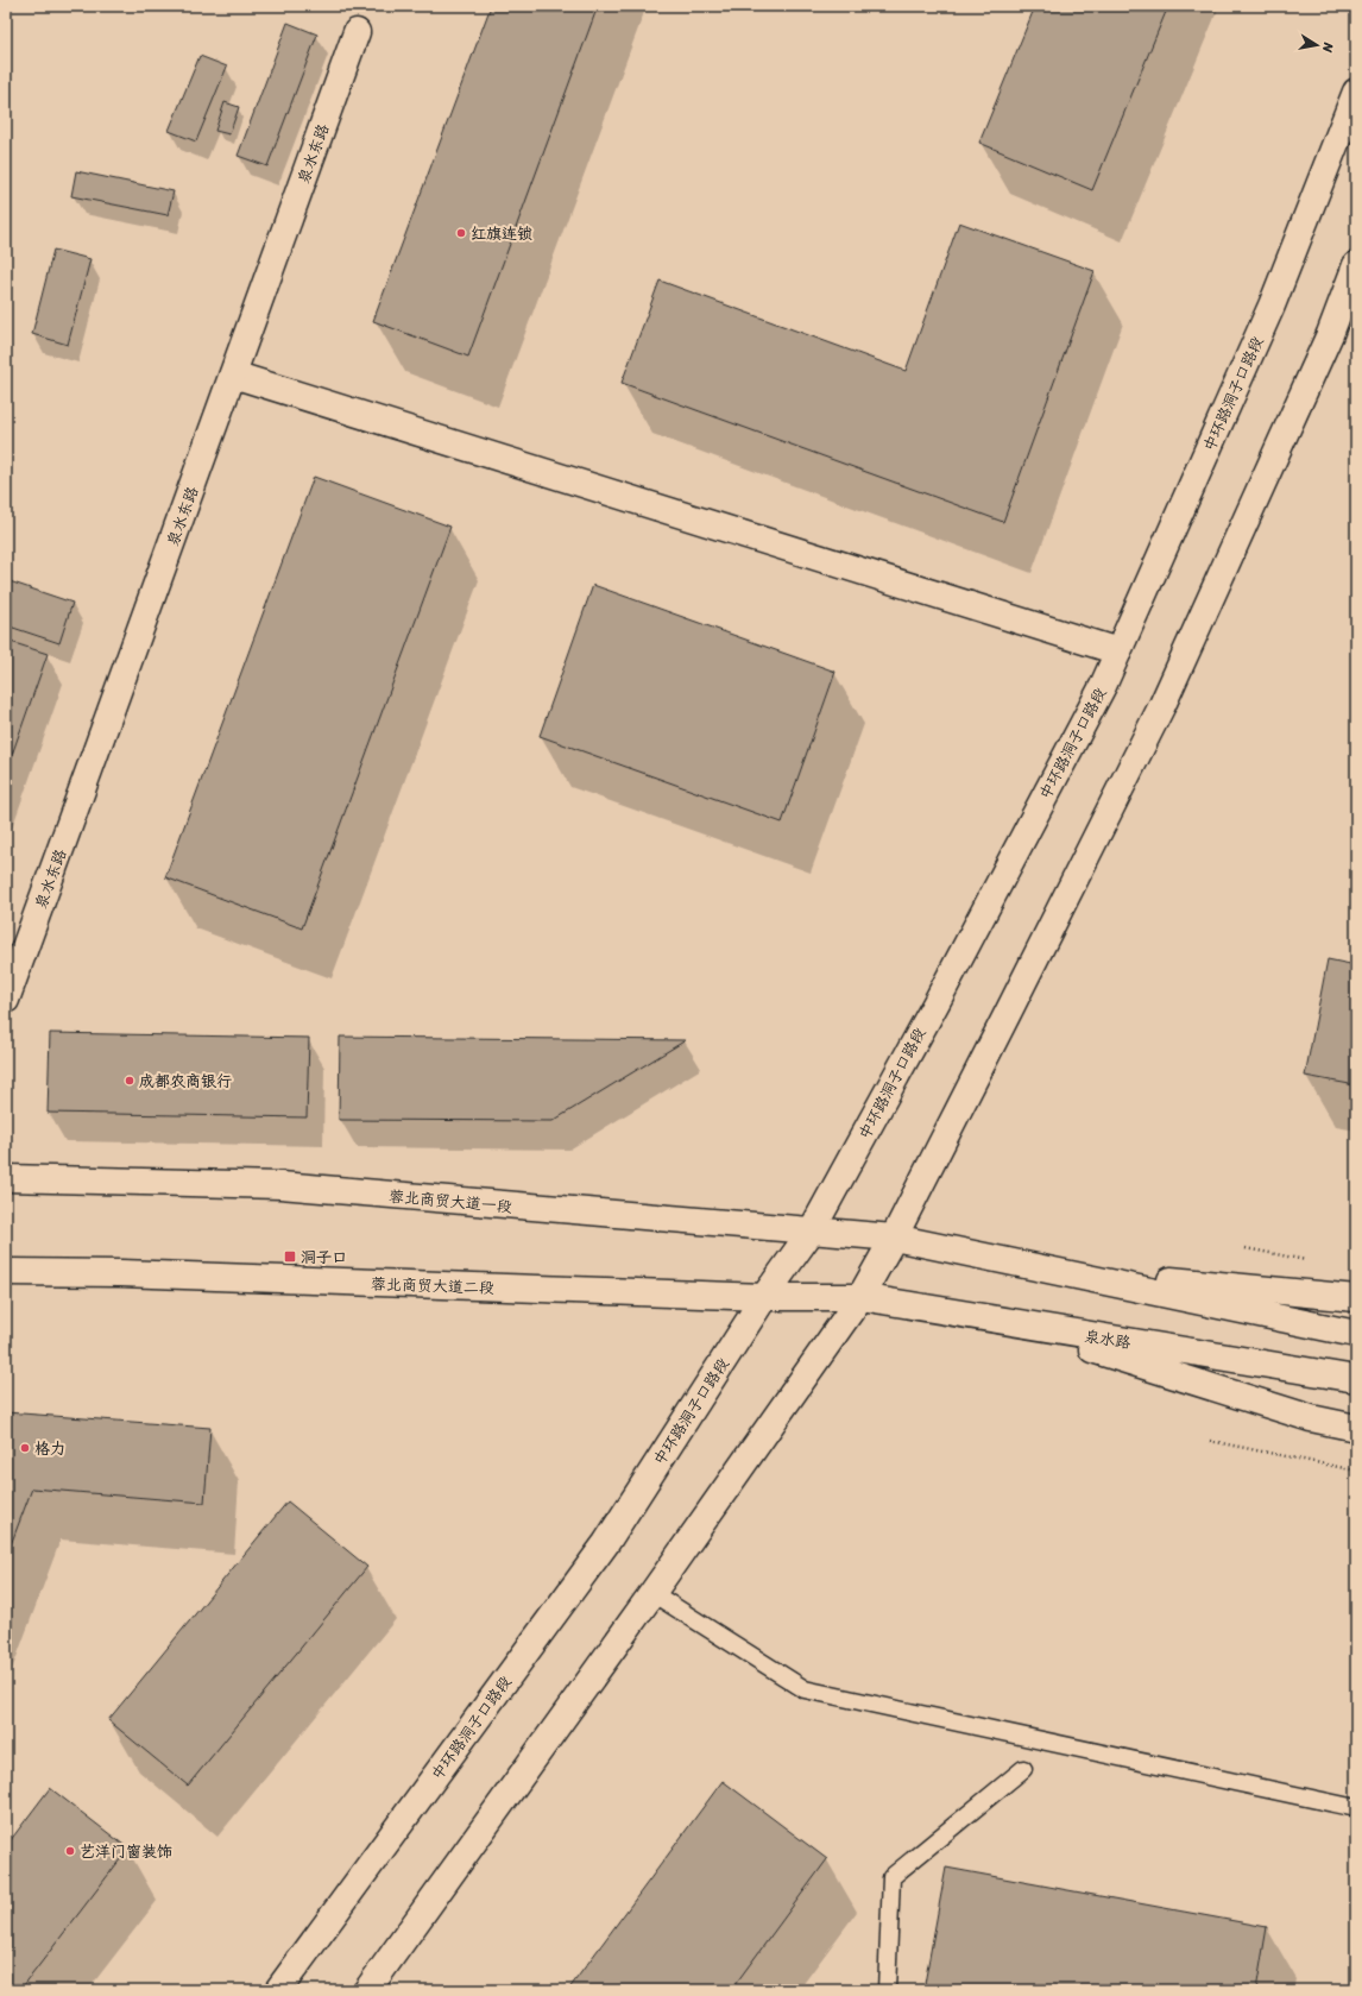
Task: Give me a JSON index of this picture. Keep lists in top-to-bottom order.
{
  "streets": {
    "main road": [
      "泉水东路",
      "中环路洞子口路段",
      "蓉北商贸大道一段",
      "蓉北商贸大道二段",
      "泉水路"
    ]
  },
  "crossings": [
    ["中环路洞子口路段", "蓉北商贸大道一段"],
    ["中环路洞子口路段", "蓉北商贸大道二段"],
    ["蓉北商贸大道二段", "泉水路"]
  ],
  "places": {
    "other": [
      "红旗连锁",
      "成都农商银行",
      "格力",
      "艺洋门窗装饰"
    ],
    "transit": ["洞子口"]
  },
  "north": "right"
}
